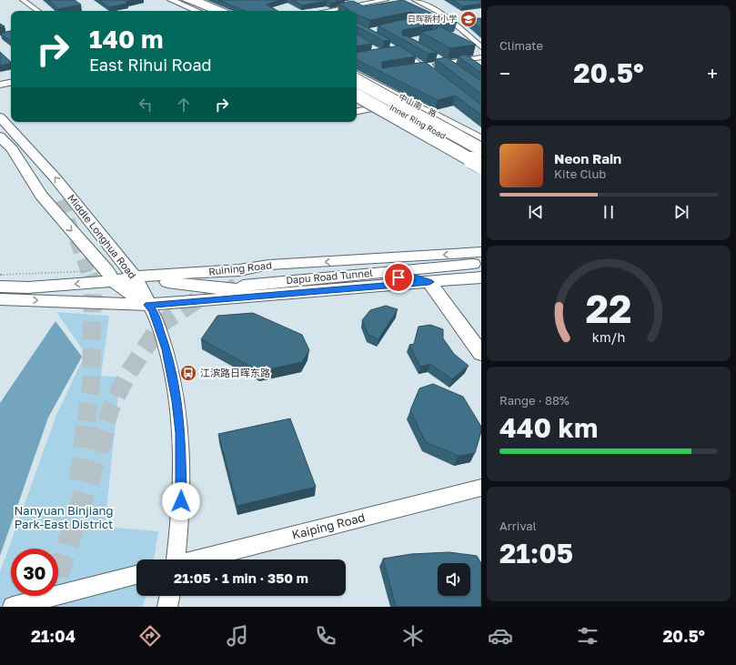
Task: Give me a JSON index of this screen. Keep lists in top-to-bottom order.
{
  "streets": {
    "highway": ["Inner Ring Road"],
    "main road": [
      "中山南二路",
      "Middle Longhua Road",
      "Ruining Road",
      "Dapu Road Tunnel"
    ],
    "street": ["Kaiping Road"]
  },
  "crossings": [
    ["Middle Longhua Road", "Ruining Road"]
  ],
  "parks": ["Nanyuan Binjiang Park-East District"],
  "places": {
    "school or university": ["日晖新村小学"],
    "bus stop": ["江滨路日晖东路"]
  },
  "page": {
    "tile": [
      "Climate",
      ["Range · 88%", "440 km"],
      ["Arrival", "21:05"]
    ],
    "turn": ["140 m", "East Rihui Road"],
    "heat": ["−", "20.5°", "+"],
    "song": ["Neon Rain", "Kite Club"],
    "limit": "30",
    "trip": "21:05 · 1 min · 350 m",
    "tabs": ["21:04", "20.5°"],
    "gauge": ["22", "km/h"]
  }
}
